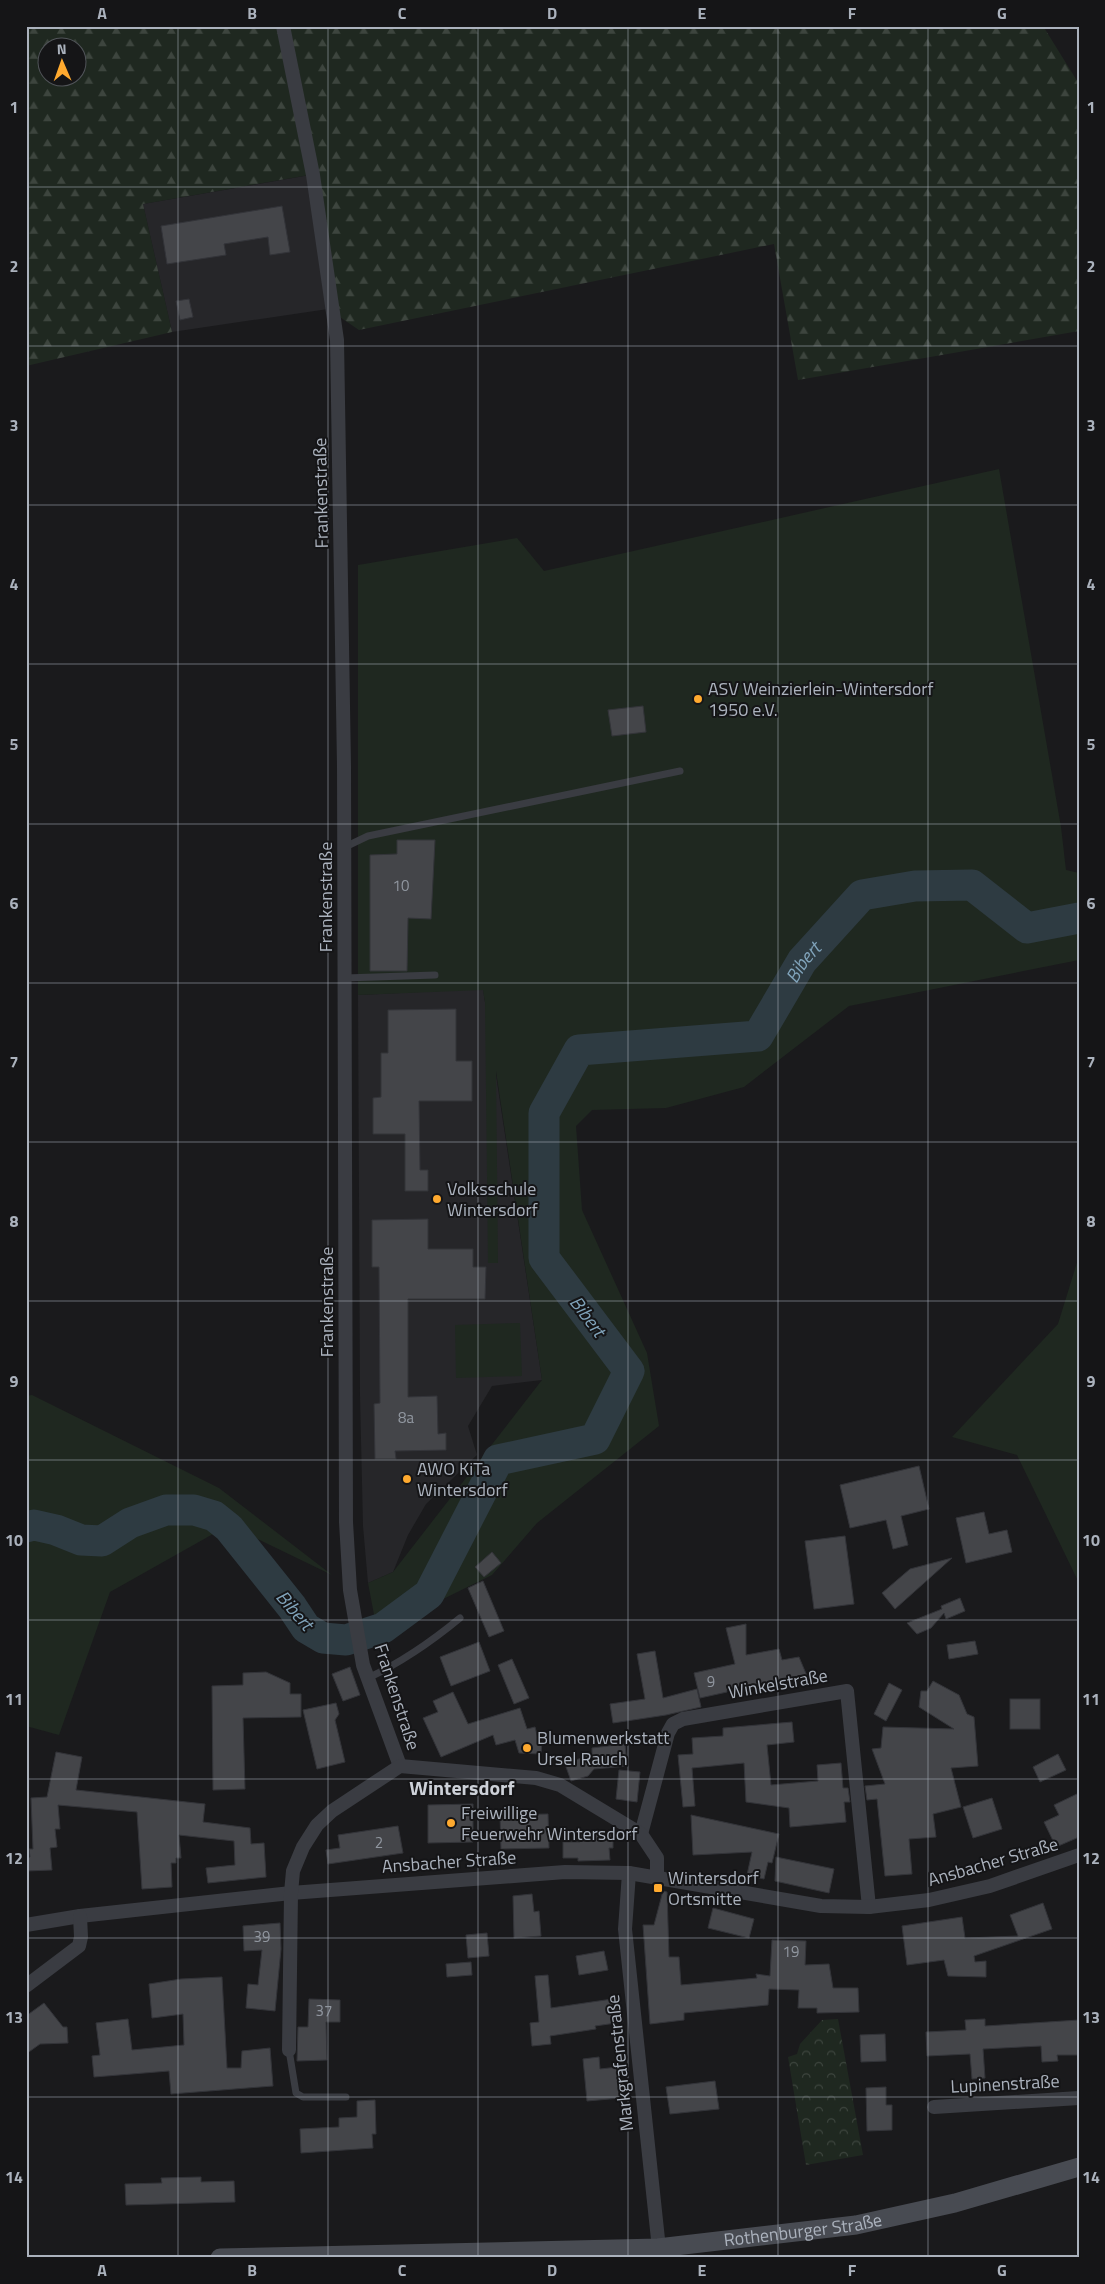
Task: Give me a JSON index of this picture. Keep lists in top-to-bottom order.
{
  "streets": {
    "main road": ["Rothenburger Straße"],
    "street": [
      "Frankenstraße",
      "Winkelstraße",
      "Ansbacher Straße",
      "Markgrafenstraße",
      "Lupinenstraße"
    ]
  },
  "crossings": [
    ["Frankenstraße", "Winkelstraße"],
    ["Frankenstraße", "Ansbacher Straße"],
    ["Winkelstraße", "Ansbacher Straße"],
    ["Ansbacher Straße", "Markgrafenstraße"],
    ["Markgrafenstraße", "Rothenburger Straße"]
  ],
  "districts": ["Wintersdorf"],
  "water": ["Bibert"],
  "places": {
    "other": [
      "ASV Weinzierlein-Wintersdorf 1950 e.V.",
      "Volksschule Wintersdorf",
      "AWO KiTa Wintersdorf",
      "Blumenwerkstatt Ursel Rauch",
      "Freiwillige Feuerwehr Wintersdorf"
    ],
    "transit": ["Wintersdorf Ortsmitte"]
  },
  "house_numbers": [
    "10",
    "8a",
    "9",
    "2",
    "39",
    "19",
    "37"
  ],
  "north": "top",
  "grid": {
    "columns": [
      "A",
      "B",
      "C",
      "D",
      "E",
      "F",
      "G"
    ],
    "rows": [
      "1",
      "2",
      "3",
      "4",
      "5",
      "6",
      "7",
      "8",
      "9",
      "10",
      "11",
      "12",
      "13",
      "14"
    ]
  }
}
